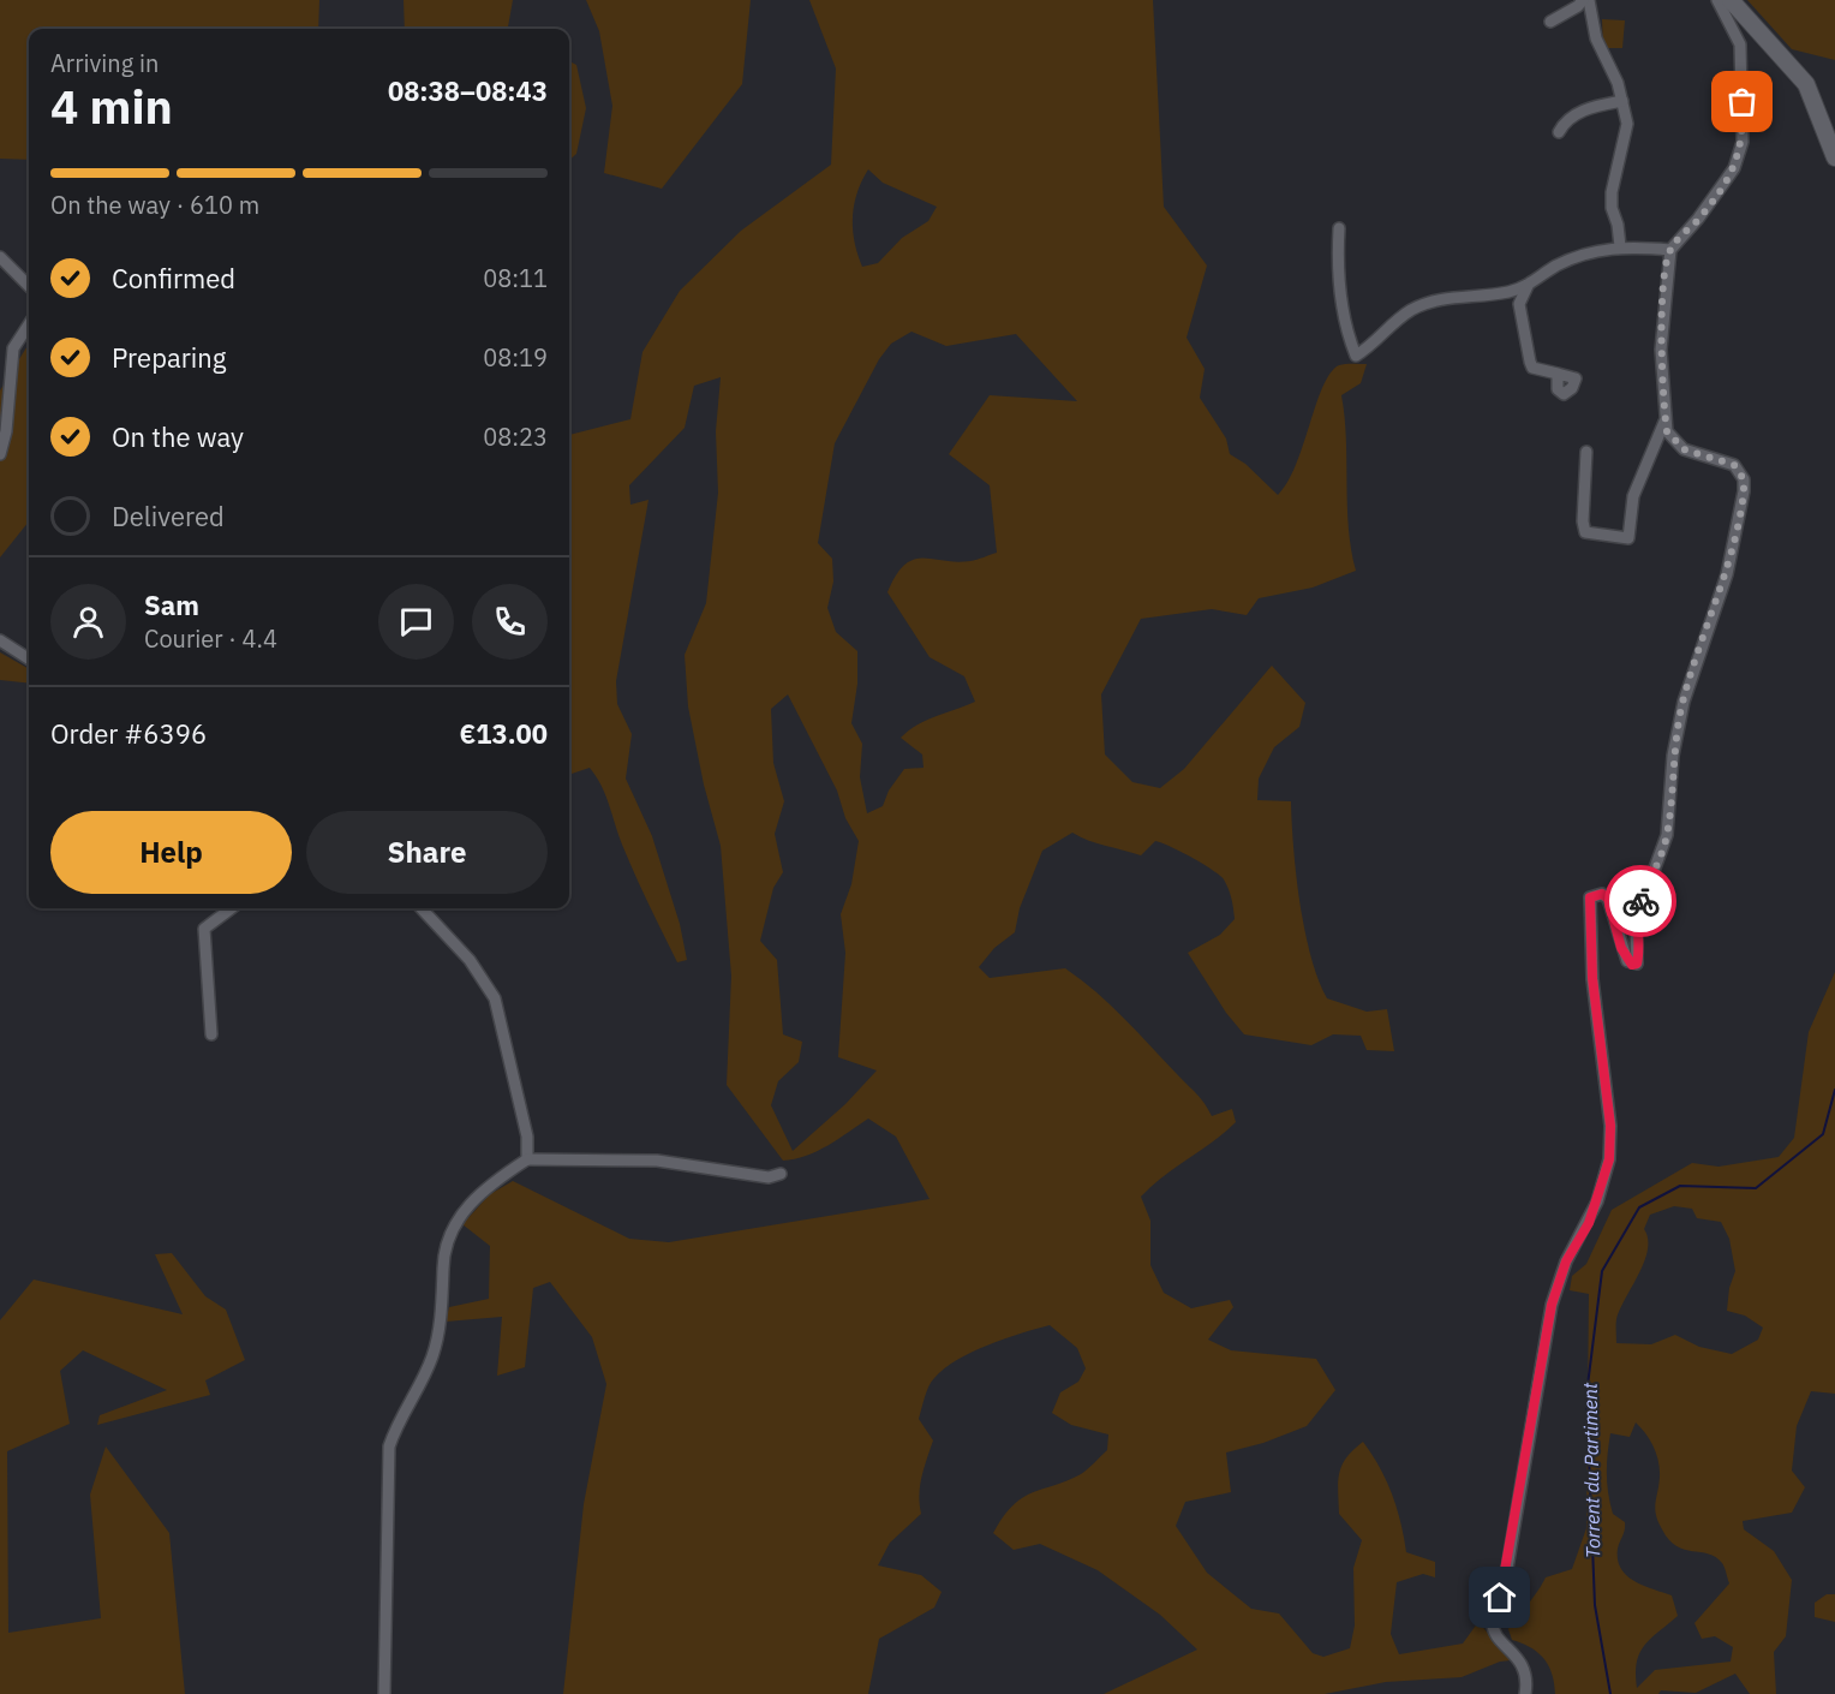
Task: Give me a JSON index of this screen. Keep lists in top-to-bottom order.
{
  "water": ["Torrent du Partiment"],
  "page": {
    "heading": ["4 min", "Arriving in", "08:38–08:43"],
    "panel": [
      "Sam",
      "Courier · 4.4",
      "Order #6396",
      "€13.00"
    ],
    "bar": "On the way · 610 m",
    "list": [
      ["Confirmed", "08:11"],
      ["Preparing", "08:19"],
      ["On the way", "08:23"],
      "Delivered"
    ],
    "buttons": ["Help", "Share"]
  }
}
